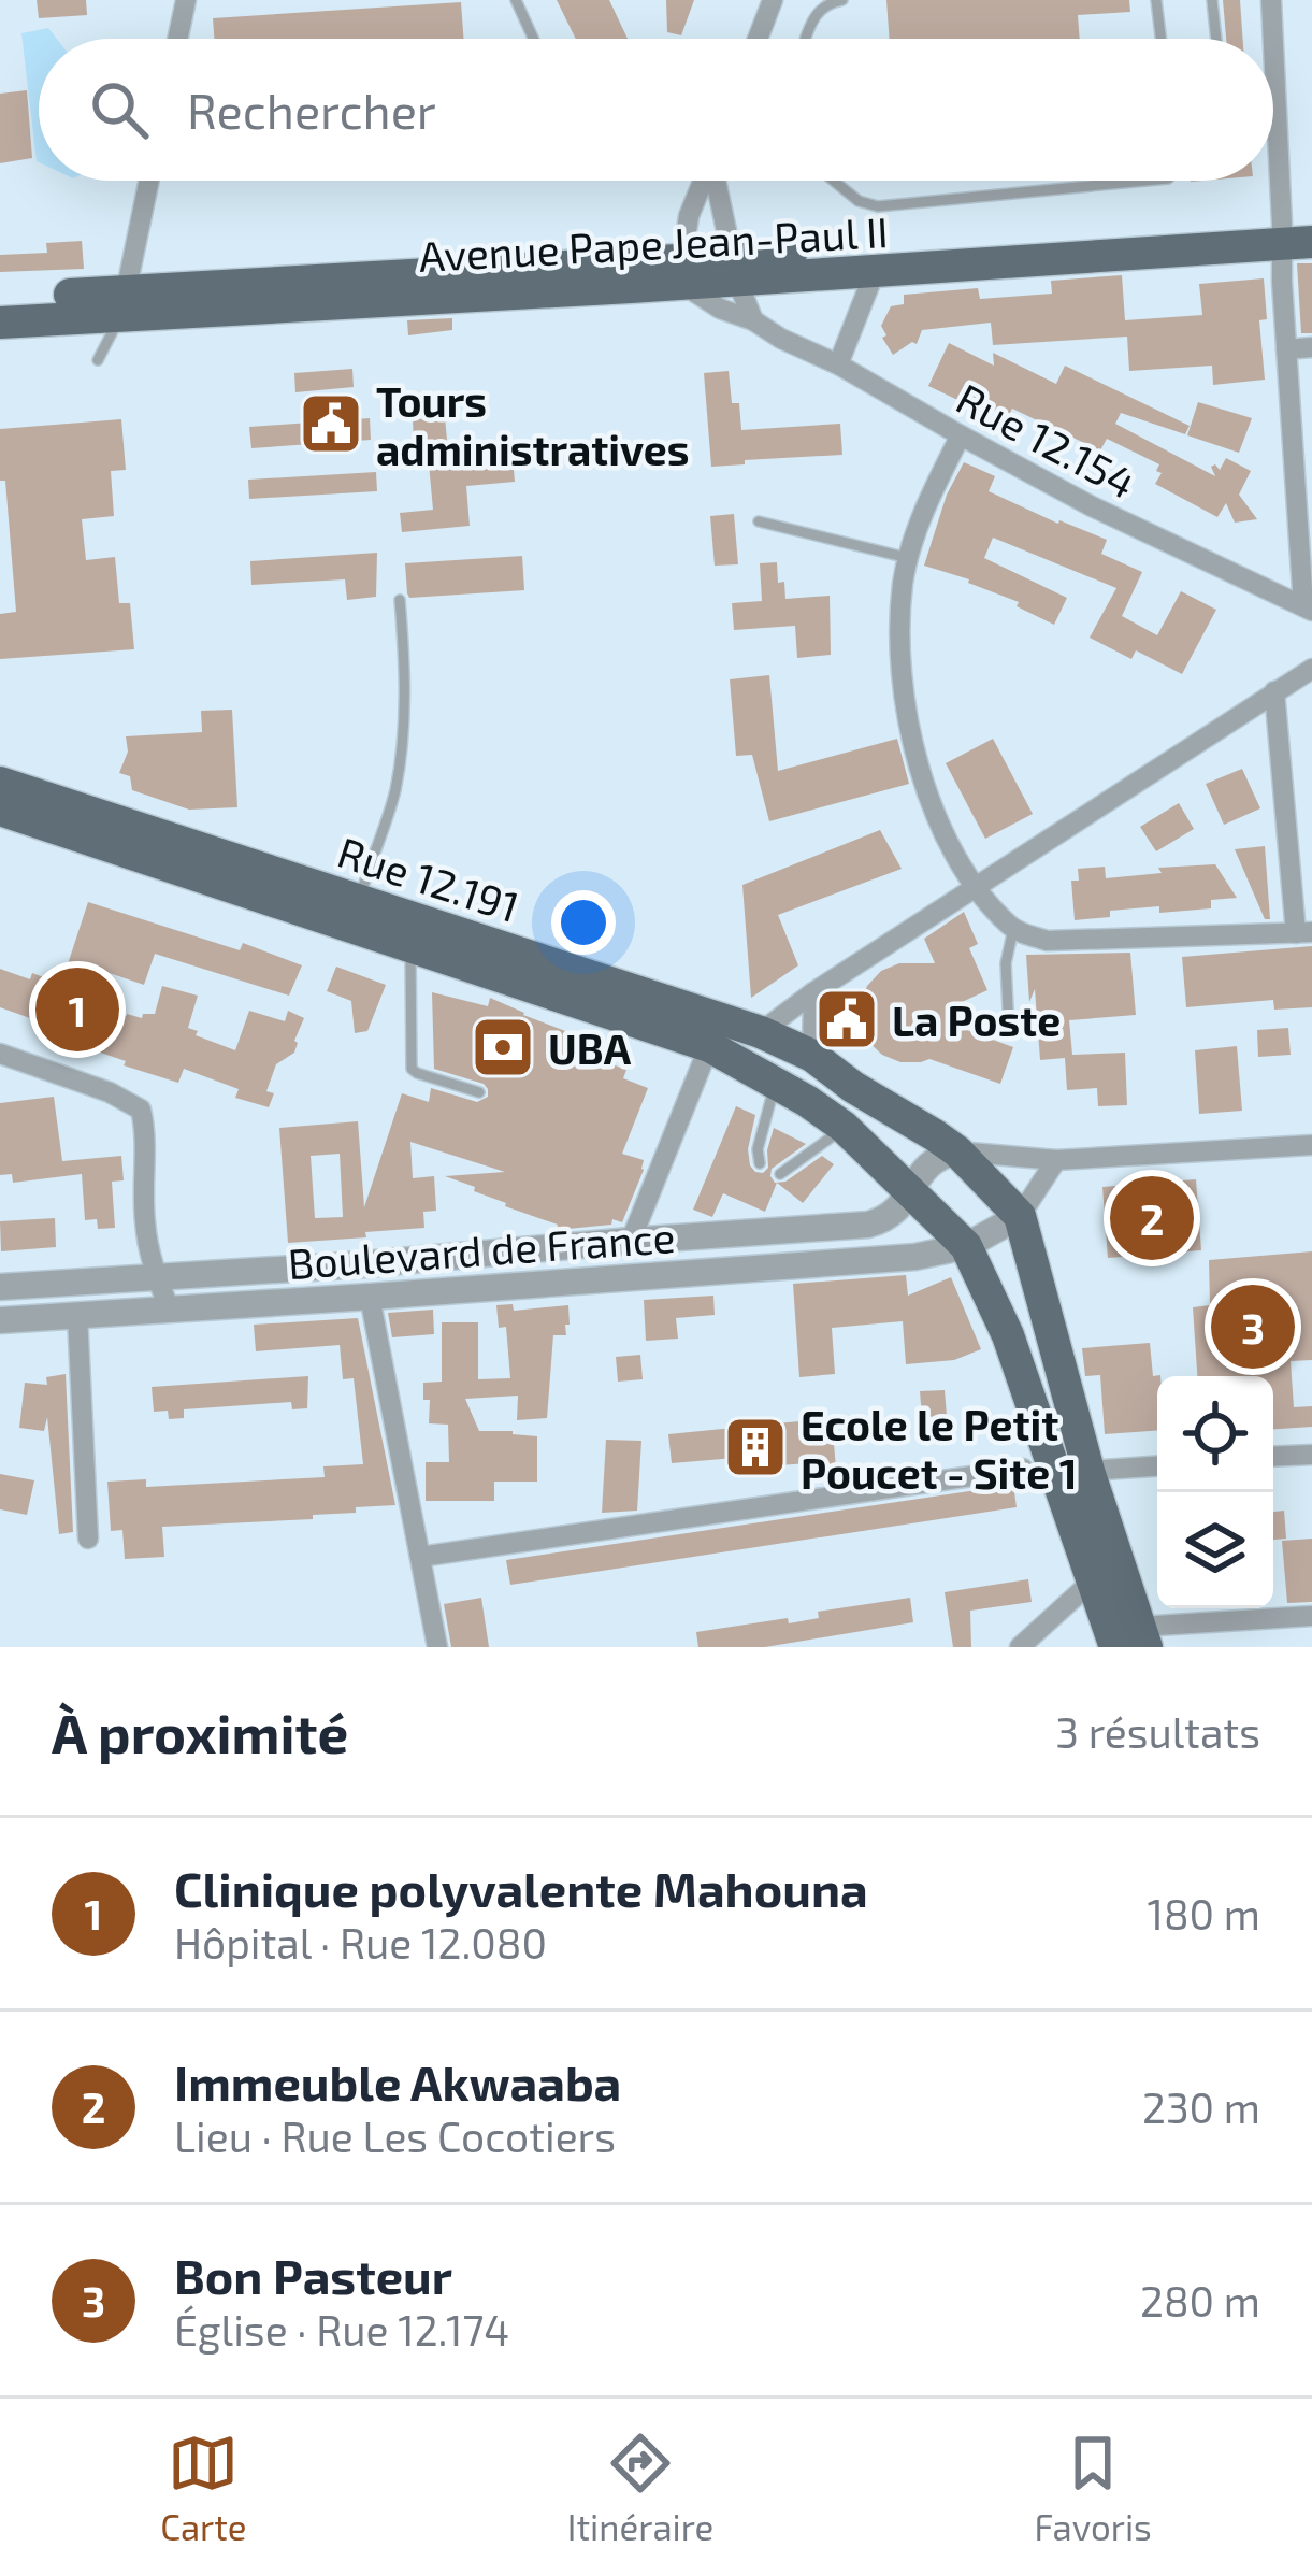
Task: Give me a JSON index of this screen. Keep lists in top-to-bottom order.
{
  "streets": {
    "main road": ["Avenue Pape Jean-Paul II", "Rue 12.191"],
    "street": ["Rue 12.154", "Boulevard de France"]
  },
  "crossings": [
    ["Avenue Pape Jean-Paul II", "Rue 12.154"],
    ["Rue 12.191", "Boulevard de France"]
  ],
  "places": {
    "public building": ["Tours administratives", "La Poste"],
    "bank": ["UBA"],
    "building": ["Ecole le Petit Poucet - Site 1"]
  },
  "page": {
    "search": "Rechercher",
    "pins": ["1", "2", "3"],
    "heading": ["À proximité", "3 résultats"],
    "list": [
      {
        "mark": "1",
        "name": "Clinique polyvalente Mahouna",
        "note": "Hôpital · Rue 12.080",
        "value": "180 m"
      },
      {
        "mark": "2",
        "name": "Immeuble Akwaaba",
        "note": "Lieu · Rue Les Cocotiers",
        "value": "230 m"
      },
      {
        "mark": "3",
        "name": "Bon Pasteur",
        "note": "Église · Rue 12.174",
        "value": "280 m"
      }
    ],
    "nav": ["Carte", "Itinéraire", "Favoris"]
  }
}
